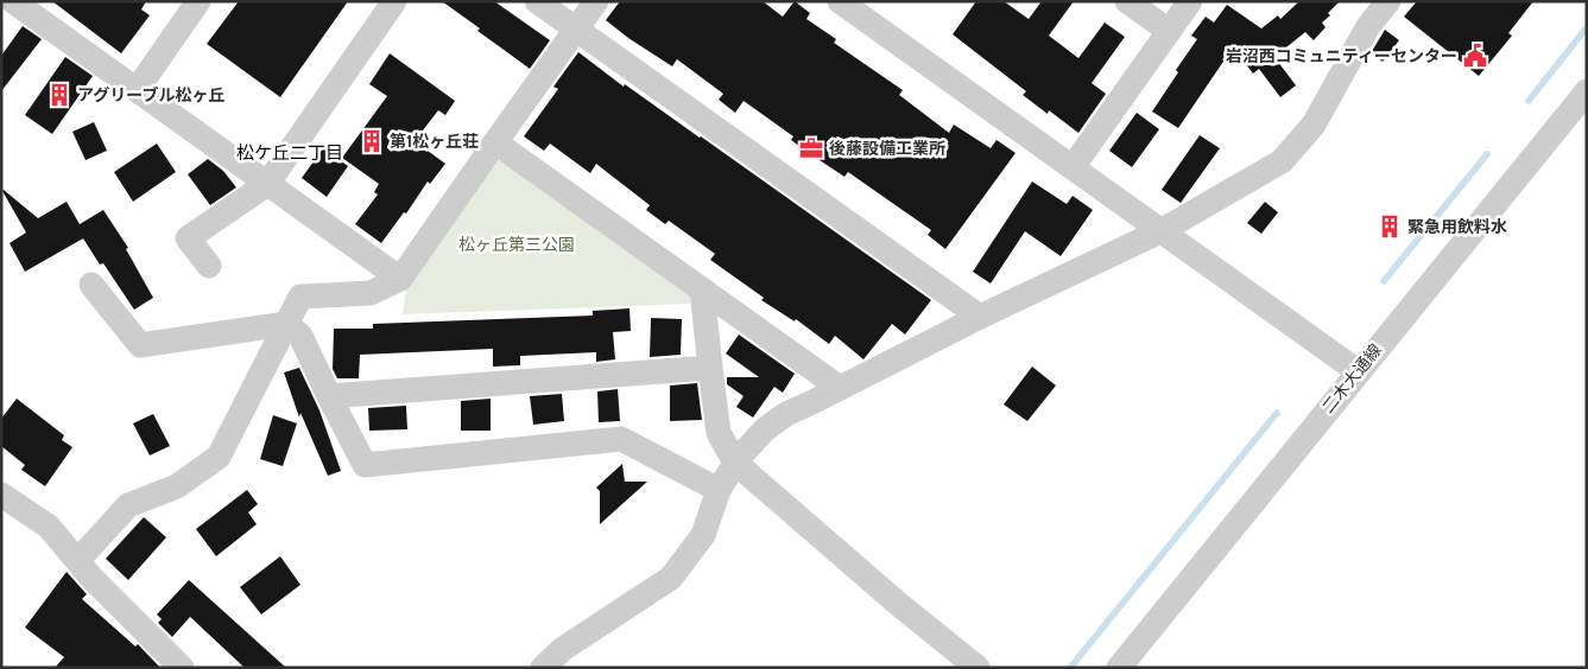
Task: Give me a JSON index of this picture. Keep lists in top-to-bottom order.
{
  "streets": {
    "street": ["二木大通線"]
  },
  "districts": ["松ケ丘二丁目"],
  "parks": ["松ヶ丘第三公園"],
  "places": {
    "public building": ["岩沼西コミュニティーセンター"],
    "building": ["アグリーブル松ヶ丘", "第1松ヶ丘荘", "緊急用飲料水"],
    "office": ["後藤設備工業所"]
  }
}
